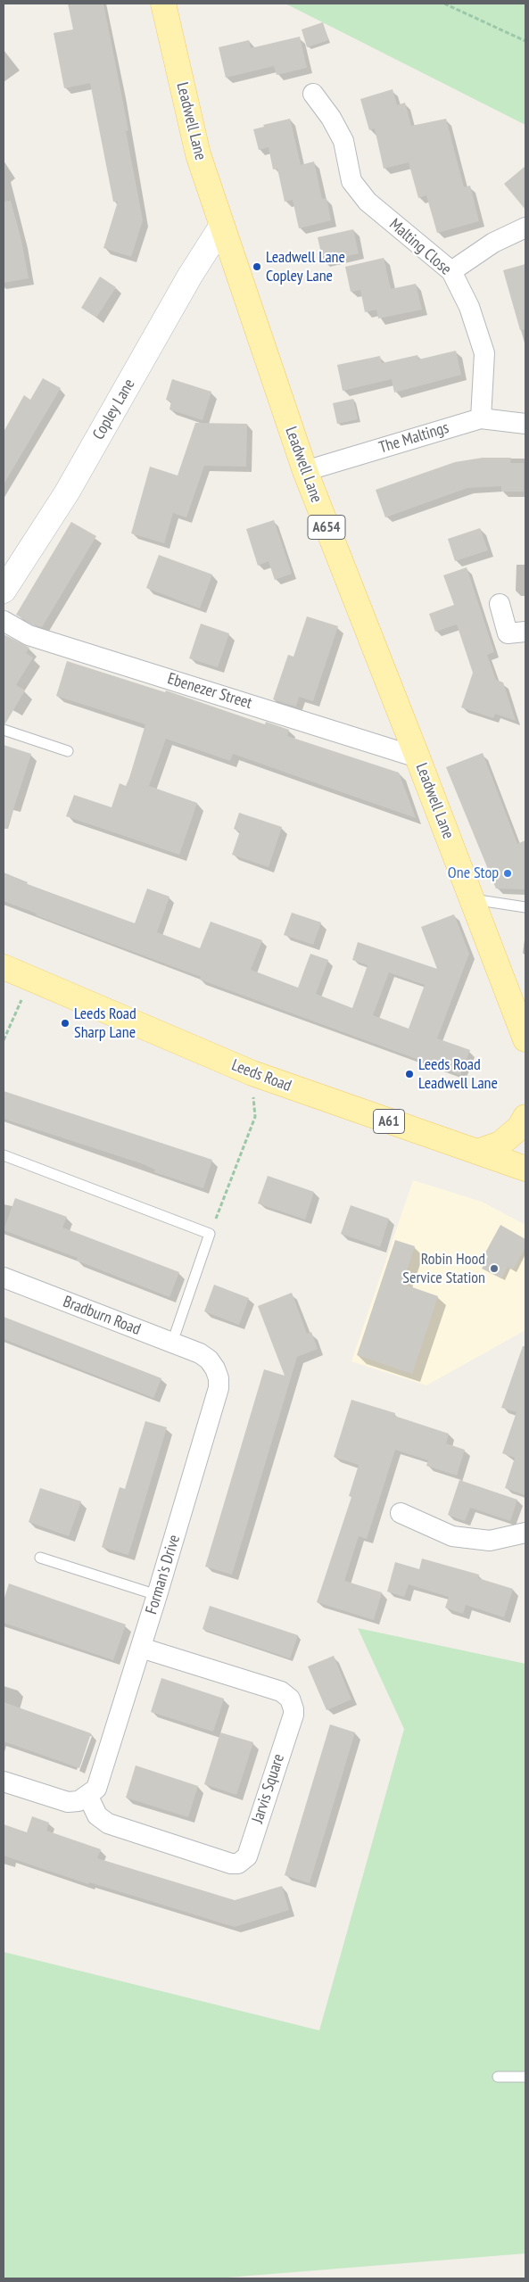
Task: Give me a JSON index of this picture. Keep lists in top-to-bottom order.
{
  "streets": {
    "main road": [
      "Leadwell Lane",
      "A654",
      "Leeds Road",
      "A61"
    ],
    "street": [
      "Malting Close",
      "Copley Lane",
      "The Maltings",
      "Ebenezer Street",
      "Bradburn Road",
      "Forman's Drive",
      "Jarvis Square"
    ]
  },
  "crossings": [
    ["Leadwell Lane", "Copley Lane"],
    ["Leadwell Lane", "The Maltings"],
    ["Leadwell Lane", "Ebenezer Street"],
    ["Malting Close", "The Maltings"],
    ["Bradburn Road", "Forman's Drive"],
    ["Forman's Drive", "Jarvis Square"]
  ],
  "places": [
    "Leadwell Lane Copley Lane",
    "One Stop",
    "Leeds Road Sharp Lane",
    "Leeds Road Leadwell Lane",
    "Robin Hood Service Station"
  ]
}
